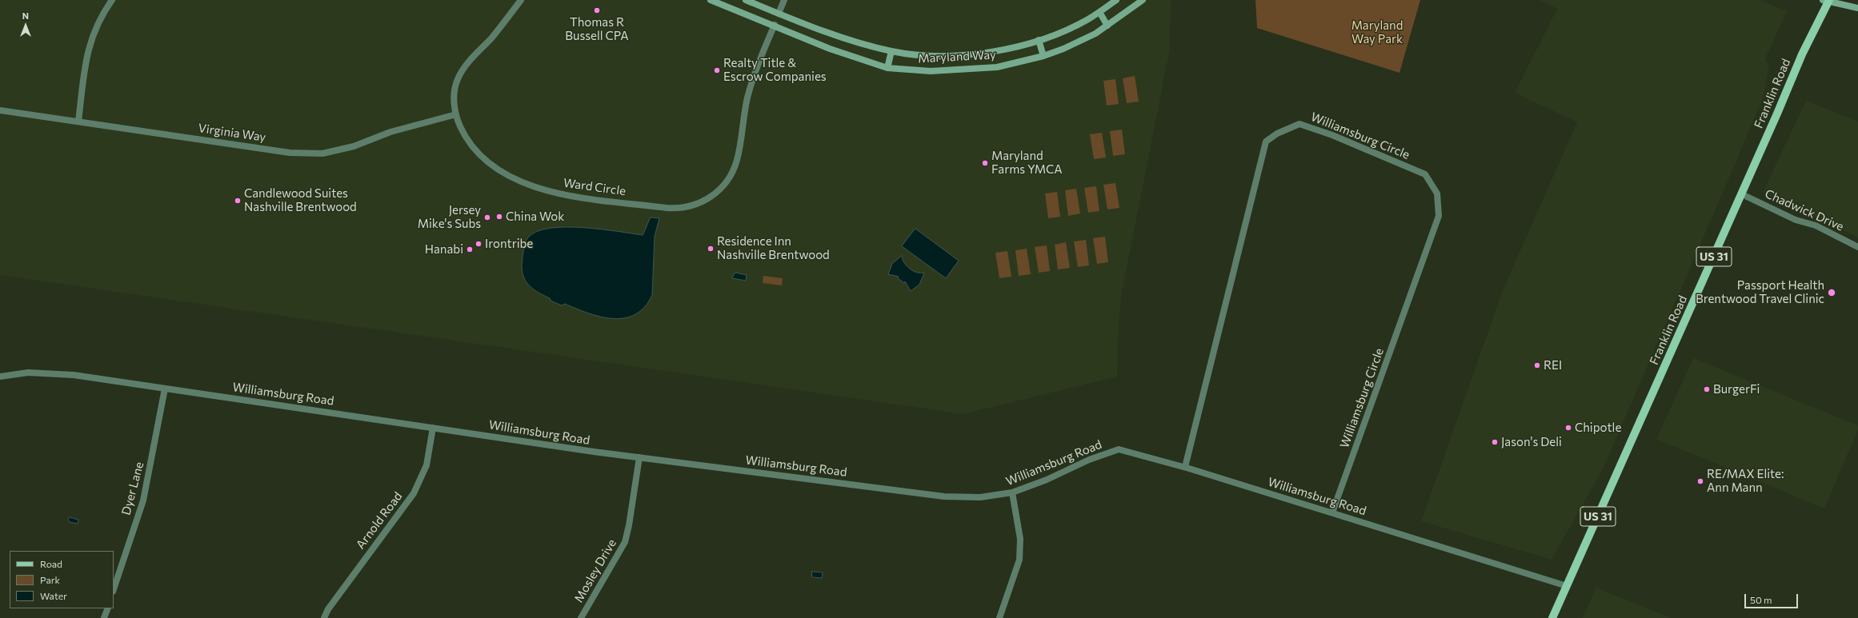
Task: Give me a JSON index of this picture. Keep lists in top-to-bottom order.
{
  "streets": {
    "main road": ["Maryland Way", "Franklin Road", "US 31"],
    "street": [
      "Virginia Way",
      "Williamsburg Circle",
      "Ward Circle",
      "Chadwick Drive",
      "Williamsburg Road",
      "Dyer Lane",
      "Arnold Road",
      "Mosley Drive"
    ]
  },
  "crossings": [
    ["Maryland Way", "Ward Circle"],
    ["Franklin Road", "Chadwick Drive"],
    ["Franklin Road", "Williamsburg Road"],
    ["Virginia Way", "Ward Circle"],
    ["Williamsburg Circle", "Williamsburg Road"],
    ["Williamsburg Road", "Dyer Lane"],
    ["Williamsburg Road", "Arnold Road"],
    ["Williamsburg Road", "Mosley Drive"]
  ],
  "parks": ["Maryland Way Park"],
  "places": [
    "Thomas R Bussell CPA",
    "Realty Title & Escrow Companies",
    "Maryland Farms YMCA",
    "Candlewood Suites Nashville Brentwood",
    "China Wok",
    "Jersey Mike's Subs",
    "Irontribe",
    "Residence Inn Nashville Brentwood",
    "Hanabi",
    "Passport Health Brentwood Travel Clinic",
    "REI",
    "BurgerFi",
    "Chipotle",
    "Jason's Deli",
    "RE/MAX Elite: Ann Mann"
  ],
  "legend": ["Road", "Park", "Water"],
  "scale_bar": "50 m",
  "north": "top"
}
